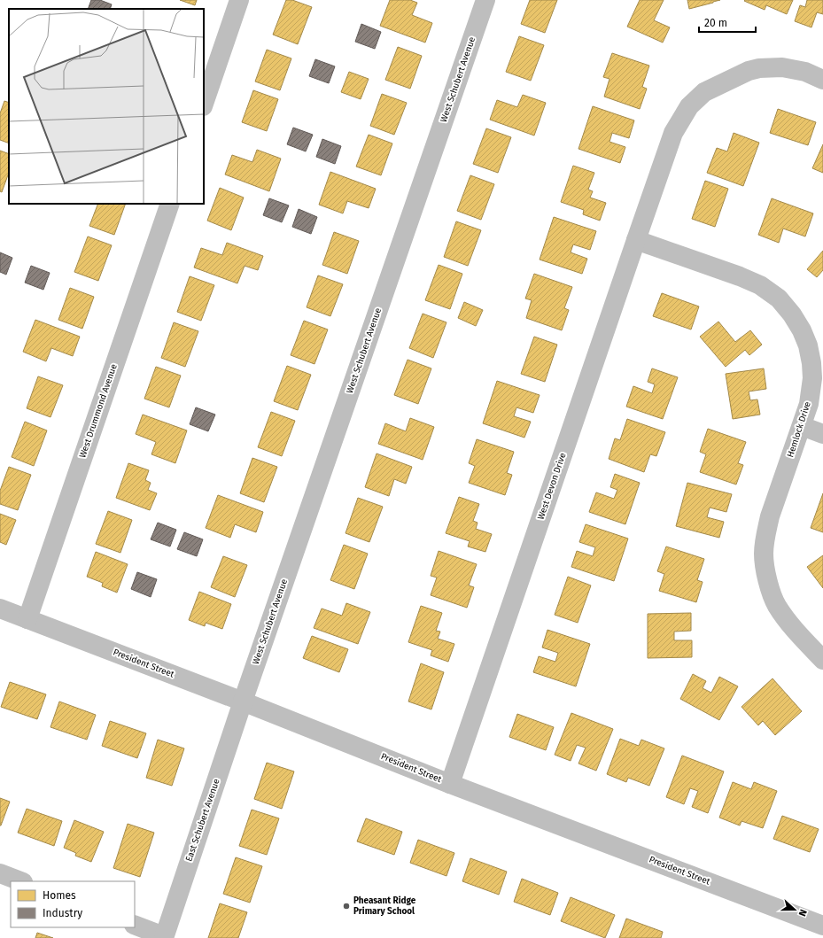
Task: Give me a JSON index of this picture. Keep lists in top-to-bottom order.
{
  "streets": {
    "street": [
      "West Schubert Avenue",
      "West Drummond Avenue",
      "Hemlock Drive",
      "West Devon Drive",
      "President Street",
      "East Schubert Avenue"
    ]
  },
  "crossings": [
    ["West Schubert Avenue", "President Street"],
    ["West Schubert Avenue", "East Schubert Avenue"],
    ["West Drummond Avenue", "President Street"],
    ["Hemlock Drive", "West Devon Drive"],
    ["West Devon Drive", "President Street"],
    ["President Street", "East Schubert Avenue"]
  ],
  "places": ["Pheasant Ridge Primary School"],
  "legend": ["Homes", "Industry"],
  "scale_bar": "20 m",
  "north": "right"
}
